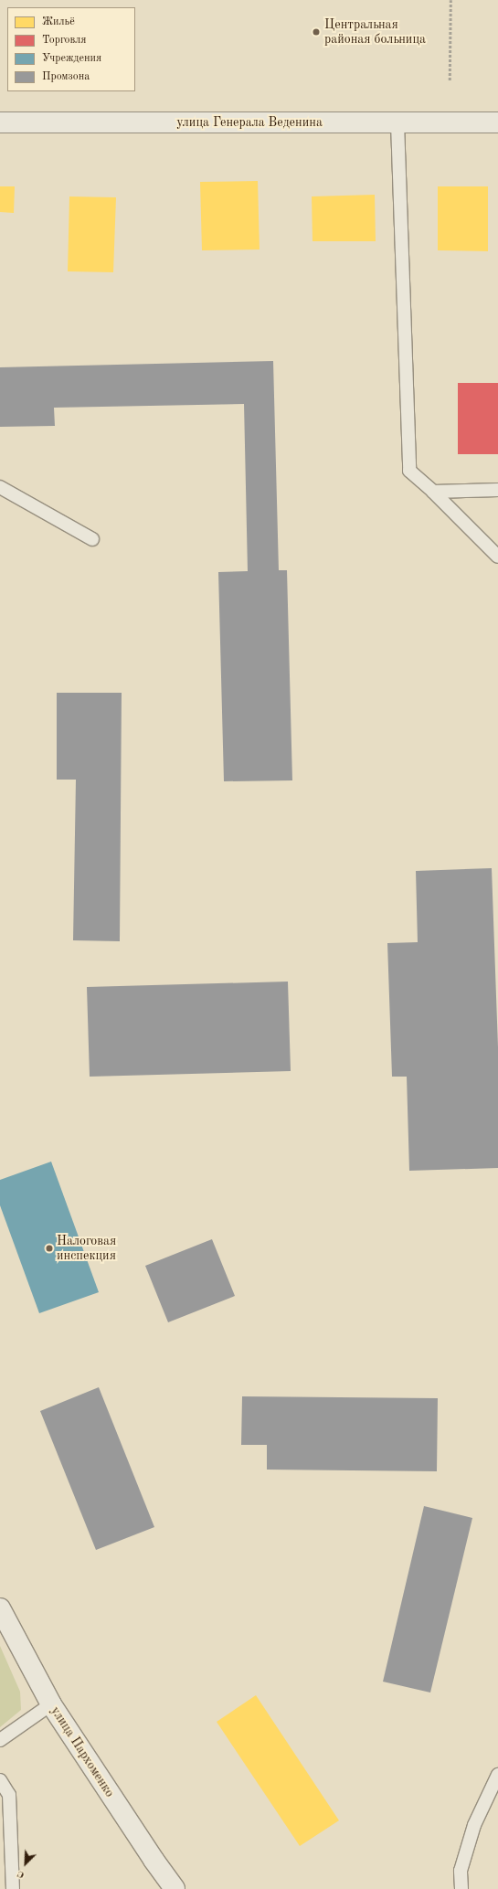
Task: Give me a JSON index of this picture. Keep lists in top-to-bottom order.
{
  "streets": {
    "street": ["улица Генерала Веденина", "улица Пархоменко"]
  },
  "places": ["Центральная районая больница", "Налоговая инспекция"],
  "legend": [
    "Жильё",
    "Торговля",
    "Учреждения",
    "Промзона"
  ],
  "north": "bottom left"
}
